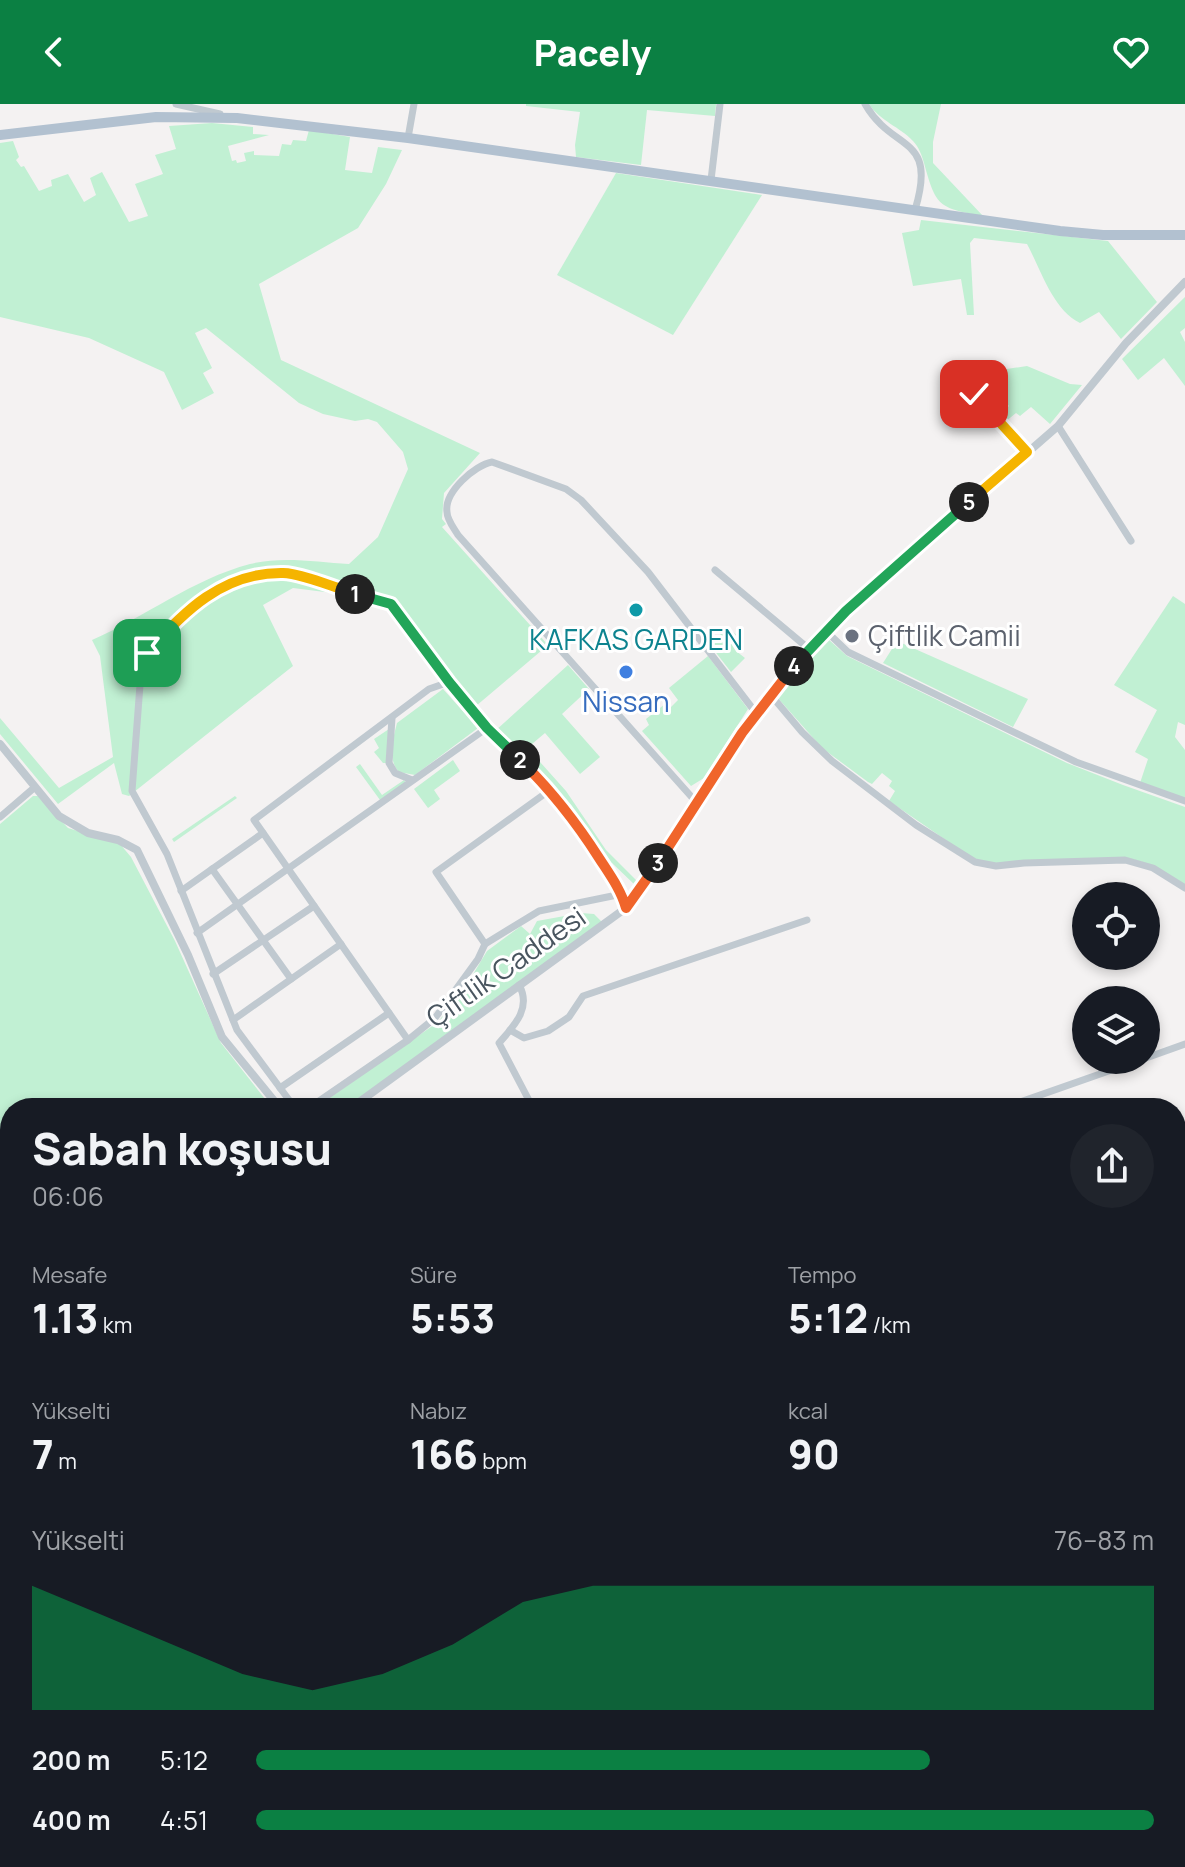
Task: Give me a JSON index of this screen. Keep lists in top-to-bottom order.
{
  "streets": {
    "street": ["Çiftlik Caddesi"]
  },
  "places": ["KAFKAS GARDEN", "Çiftlik Camii", "Nissan"],
  "page": {
    "header": "Pacely",
    "pins": [
      "5",
      "1",
      "4",
      "2",
      "3"
    ],
    "heading": ["Sabah koşusu", "06:06"],
    "stats": [
      ["Mesafe", "1.13 km"],
      ["Süre", "5:53"],
      ["Tempo", "5:12 /km"],
      ["Yükselti", "7 m"],
      ["Nabız", "166 bpm"],
      ["kcal", "90"]
    ],
    "chart": ["Yükselti", "76–83 m"],
    "list": [
      {
        "name": "200 m",
        "note": "5:12"
      },
      {
        "name": "400 m",
        "note": "4:51"
      }
    ]
  }
}
